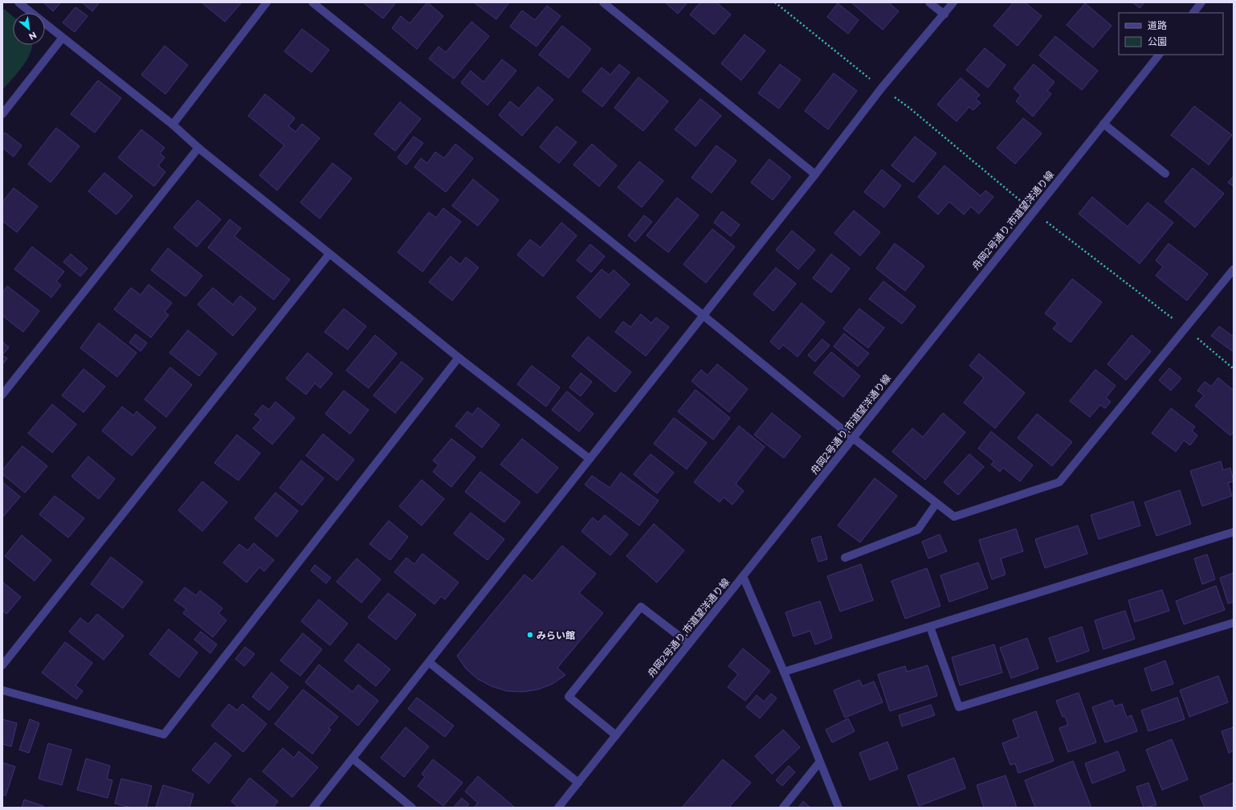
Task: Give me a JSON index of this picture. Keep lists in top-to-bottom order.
{
  "streets": {
    "street": ["舟岡2号通り,市道望洋通り線"]
  },
  "places": ["みらい館"],
  "legend": ["道路", "公園"],
  "north": "bottom right"
}
